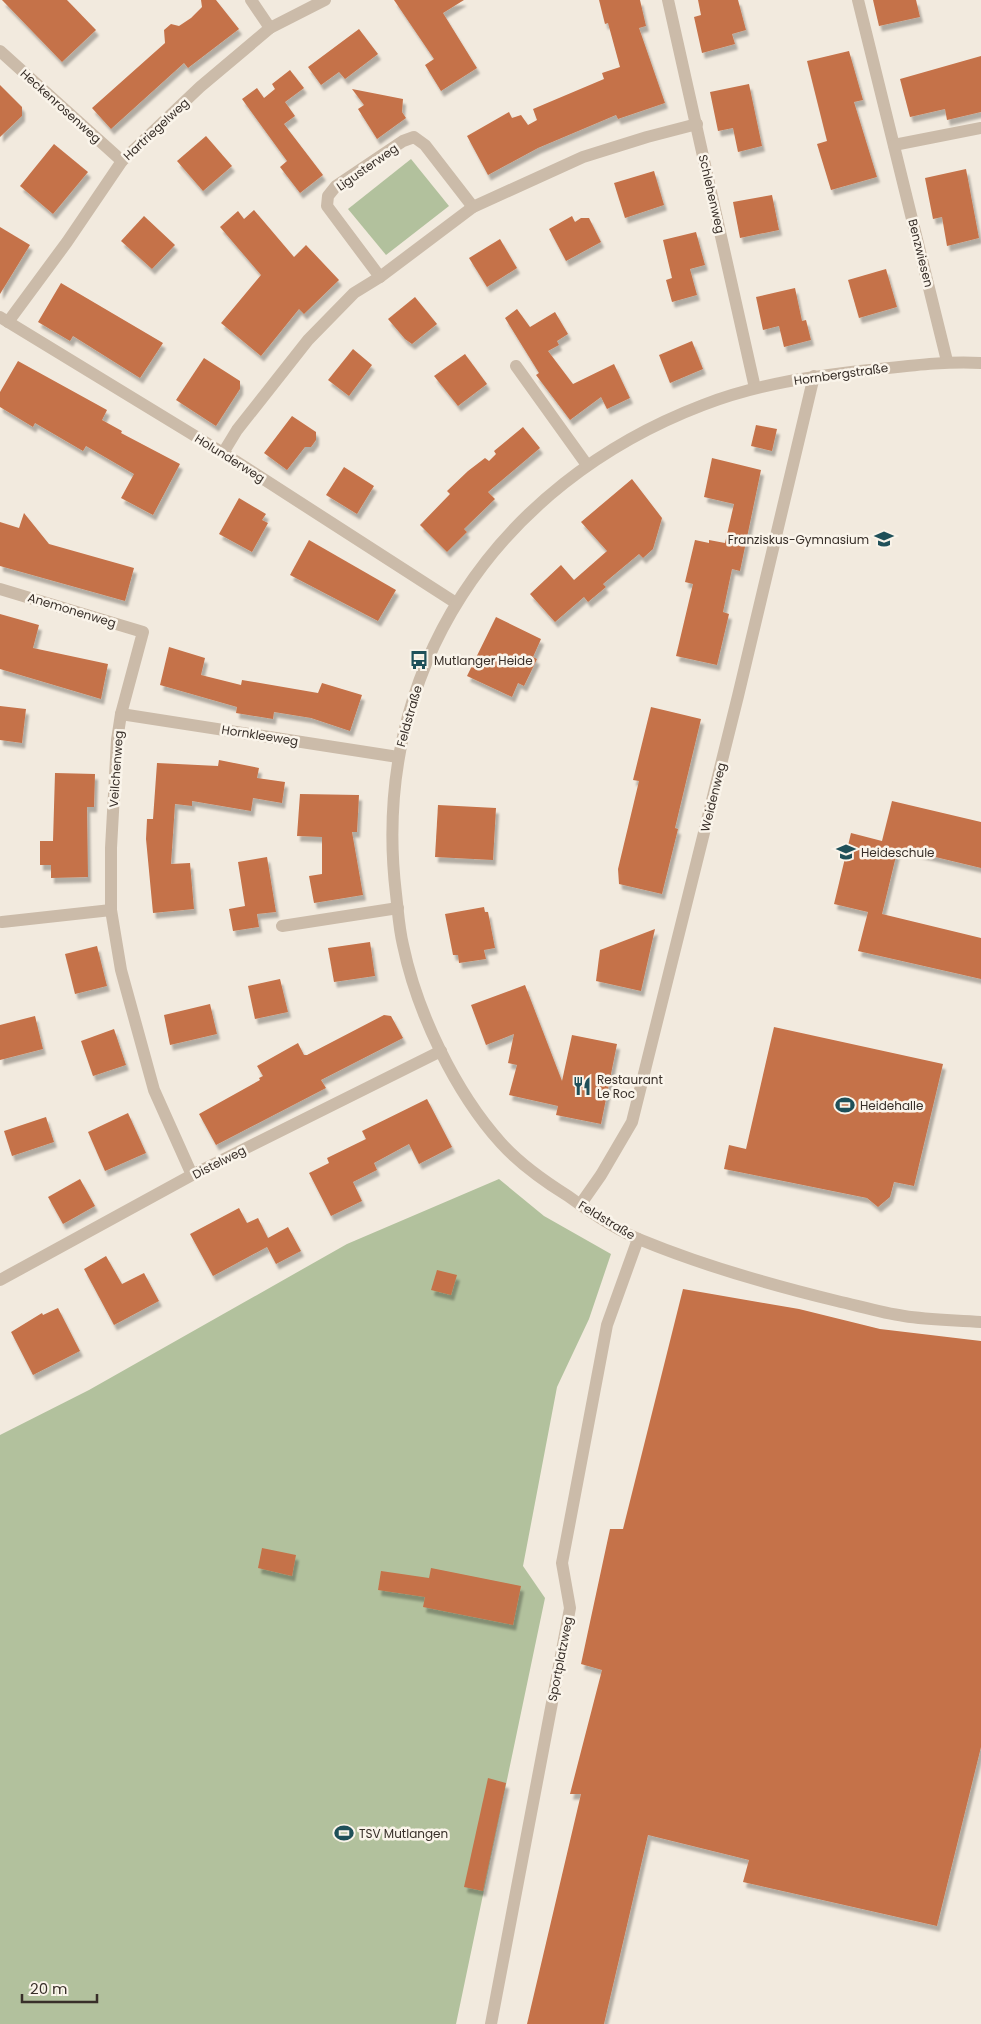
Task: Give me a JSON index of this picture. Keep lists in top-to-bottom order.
{
  "streets": {
    "street": [
      "Heckenrosenweg",
      "Hartriegelweg",
      "Ligusterweg",
      "Schlehenweg",
      "Benzwiesen",
      "Hornbergstraße",
      "Holunderweg",
      "Anemonenweg",
      "Feldstraße",
      "Hornkleeweg",
      "Veilchenweg",
      "Weidenweg",
      "Distelweg",
      "Sportplatzweg"
    ]
  },
  "crossings": [
    ["Heckenrosenweg", "Hartriegelweg"],
    ["Hartriegelweg", "Holunderweg"],
    ["Schlehenweg", "Hornbergstraße"],
    ["Benzwiesen", "Hornbergstraße"],
    ["Hornbergstraße", "Feldstraße"],
    ["Hornbergstraße", "Weidenweg"],
    ["Holunderweg", "Feldstraße"],
    ["Anemonenweg", "Veilchenweg"],
    ["Feldstraße", "Hornkleeweg"],
    ["Feldstraße", "Weidenweg"],
    ["Feldstraße", "Distelweg"],
    ["Feldstraße", "Sportplatzweg"],
    ["Hornkleeweg", "Veilchenweg"],
    ["Veilchenweg", "Distelweg"]
  ],
  "places": {
    "school or university": ["Franziskus-Gymnasium", "Heideschule"],
    "bus stop": ["Mutlanger Heide"],
    "restaurant": ["Restaurant Le Roc"],
    "sports": ["Heidehalle", "TSV Mutlangen"]
  },
  "scale_bar": "20 m"
}
